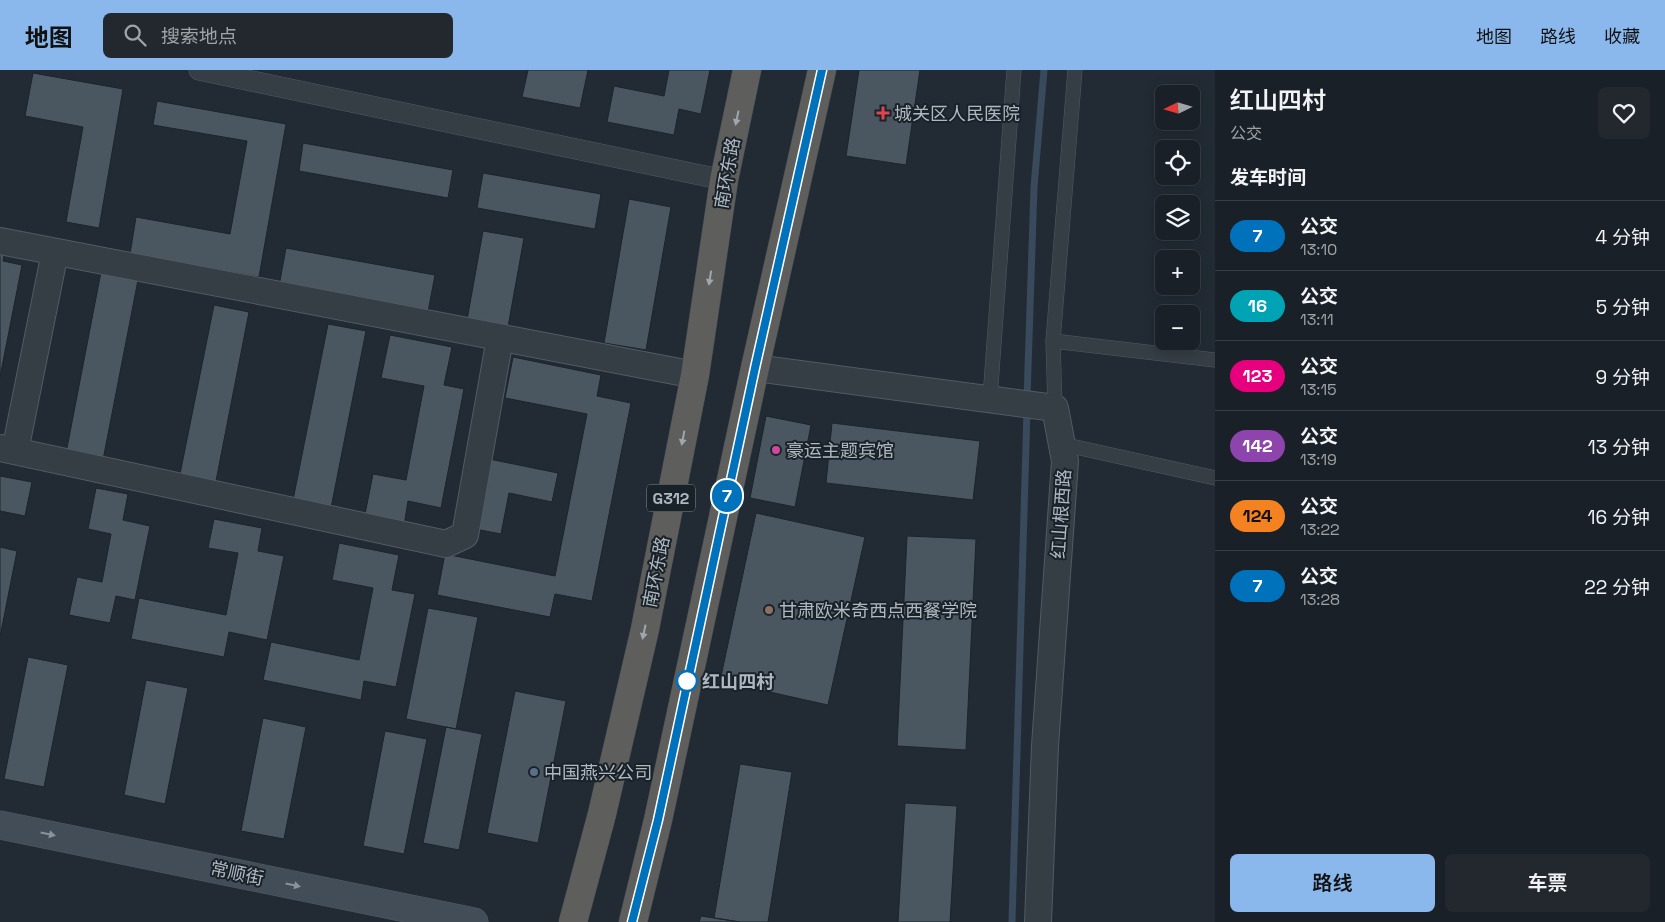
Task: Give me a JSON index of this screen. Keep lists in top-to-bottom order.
{
  "streets": {
    "highway": ["南环东路", "G312"],
    "main road": ["常顺街"],
    "street": ["红山根西路"]
  },
  "one_way": ["常顺街"],
  "places": {
    "health": ["城关区人民医院"],
    "other": [
      "豪运主题宾馆",
      "甘肃欧米奇西点西餐学院",
      "红山四村",
      "中国燕兴公司"
    ]
  },
  "lines": ["bus line 7"],
  "north": "left",
  "page": {
    "header": "地图",
    "search": "搜索地点",
    "nav": ["地图", "路线", "收藏"],
    "on_map": "7",
    "heading": [
      ["红山四村", "公交"],
      "发车时间"
    ],
    "map_buttons": ["+", "−"],
    "list": [
      {
        "mark": "7",
        "name": "公交",
        "note": "13:10",
        "value": "4 分钟"
      },
      {
        "mark": "16",
        "name": "公交",
        "note": "13:11",
        "value": "5 分钟"
      },
      {
        "mark": "123",
        "name": "公交",
        "note": "13:15",
        "value": "9 分钟"
      },
      {
        "mark": "142",
        "name": "公交",
        "note": "13:19",
        "value": "13 分钟"
      },
      {
        "mark": "124",
        "name": "公交",
        "note": "13:22",
        "value": "16 分钟"
      },
      {
        "mark": "7",
        "name": "公交",
        "note": "13:28",
        "value": "22 分钟"
      }
    ],
    "buttons": ["路线", "车票"]
  }
}
